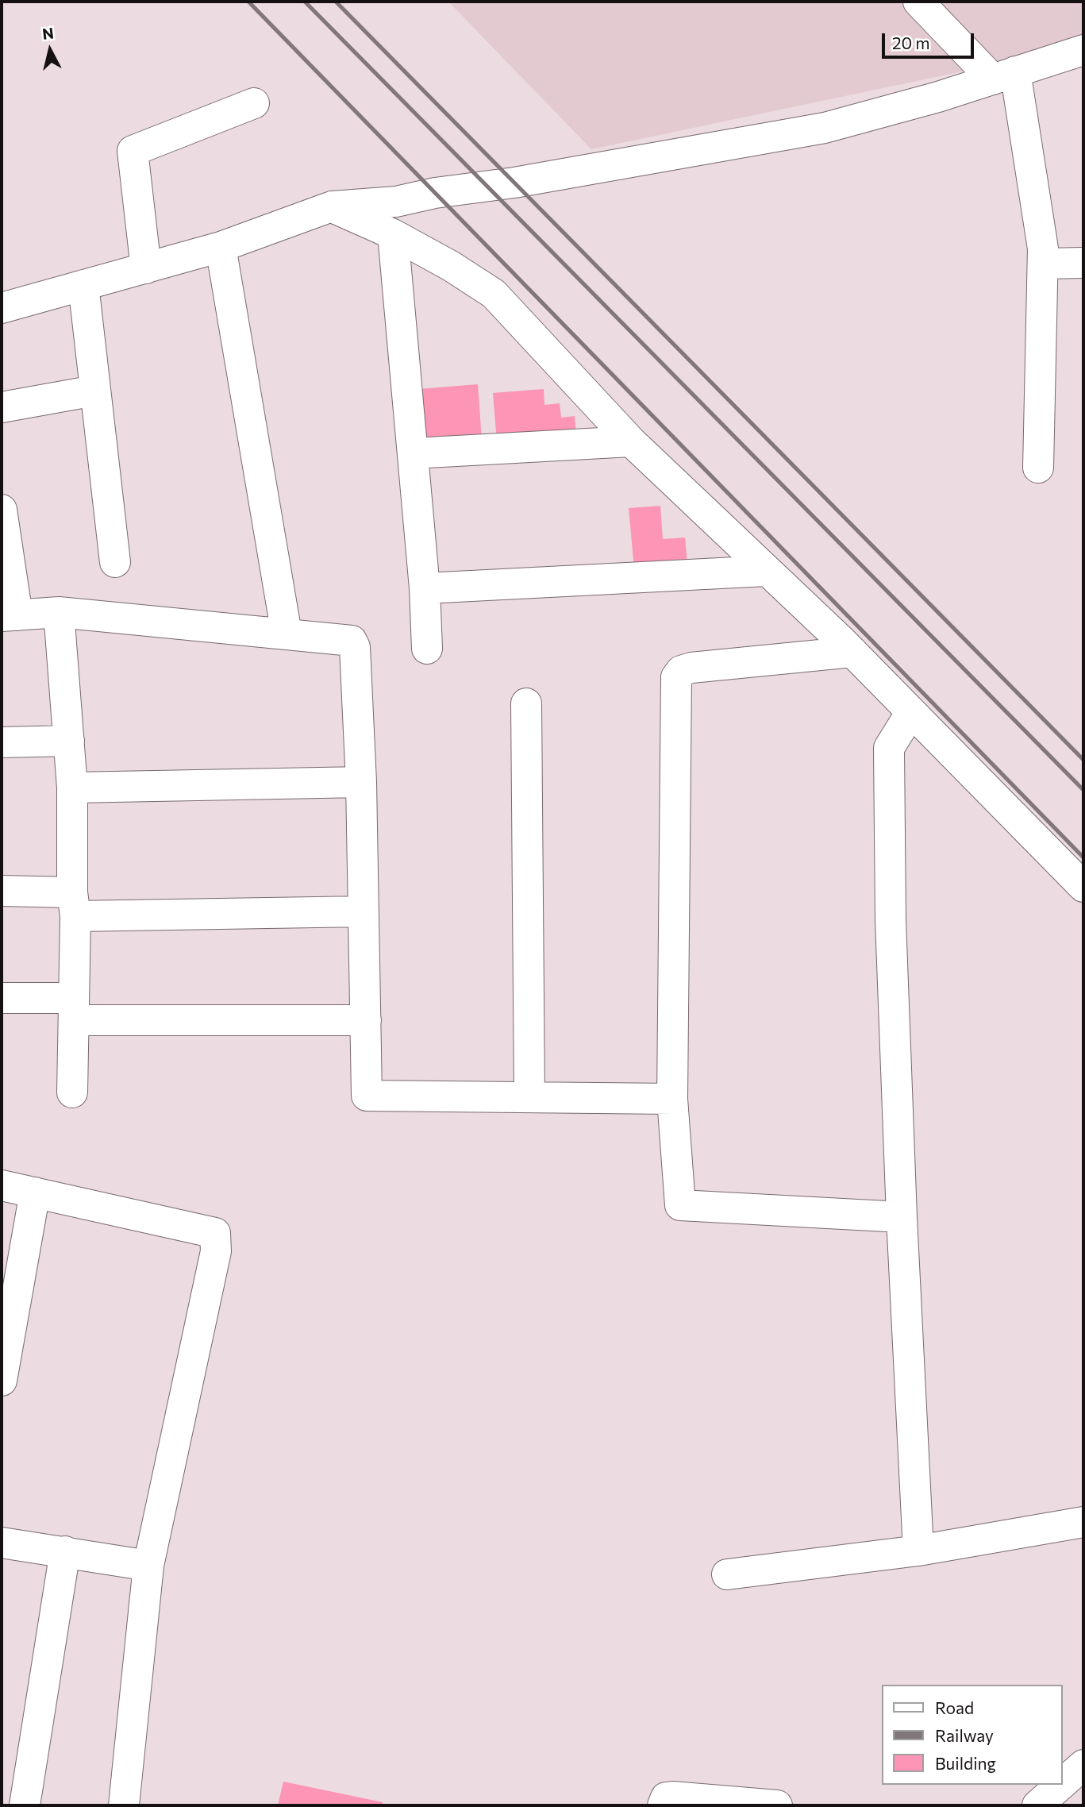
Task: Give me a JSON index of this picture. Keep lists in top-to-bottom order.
{
  "legend": ["Road", "Railway", "Building"],
  "scale_bar": "20 m",
  "north": "top"
}
